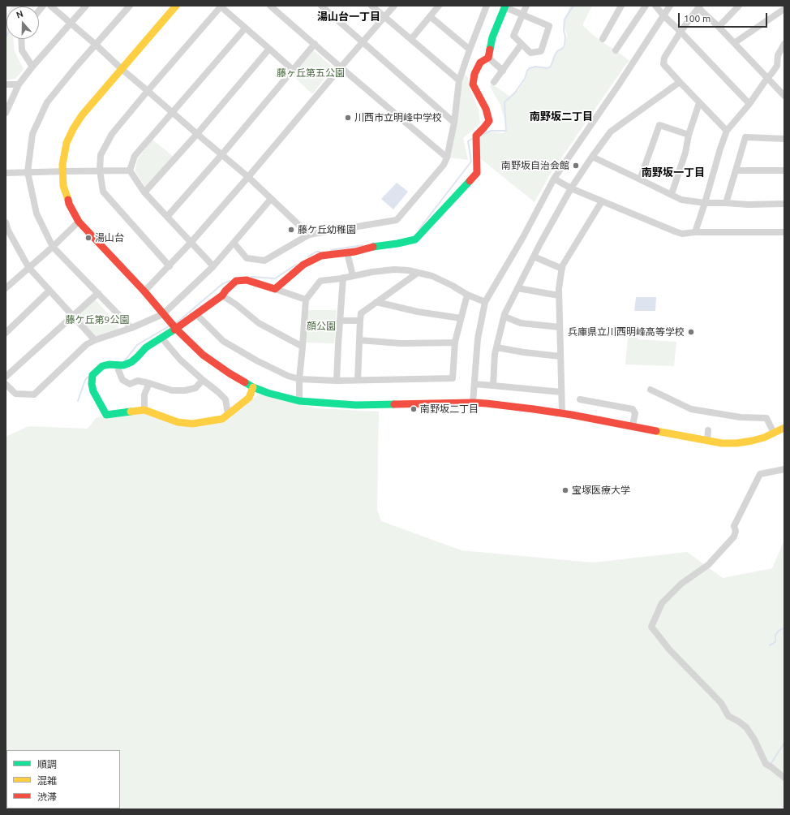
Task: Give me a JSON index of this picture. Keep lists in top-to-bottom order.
{
  "districts": ["湯山台一丁目", "南野坂二丁目", "南野坂一丁目"],
  "parks": ["藤ヶ丘第五公園", "藤ケ丘第9公園", "顔公園"],
  "places": [
    "川西市立明峰中学校",
    "南野坂自治会館",
    "藤ケ丘幼稚園",
    "湯山台",
    "兵庫県立川西明峰高等学校",
    "南野坂二丁目",
    "宝塚医療大学"
  ],
  "legend": ["順調", "混雑", "渋滞"],
  "scale_bar": "100 m",
  "north": "top"
}
